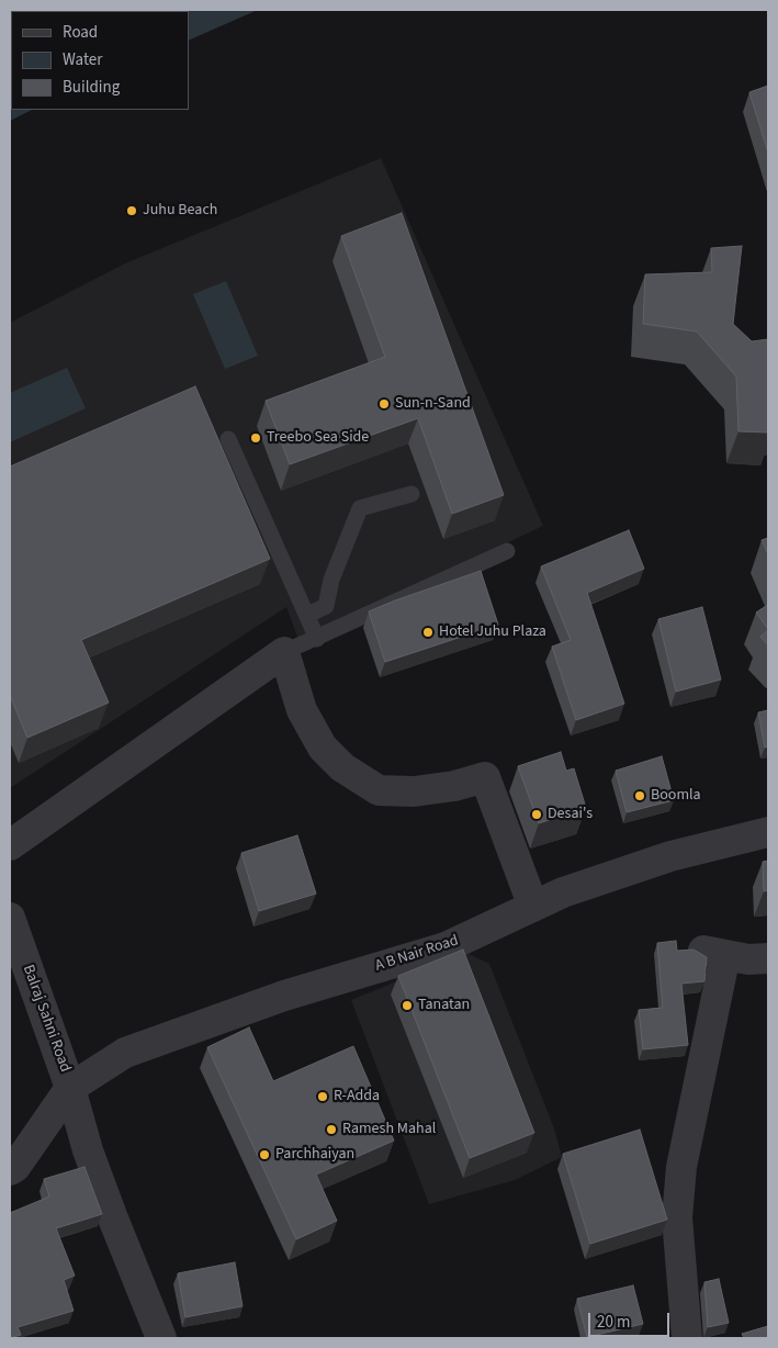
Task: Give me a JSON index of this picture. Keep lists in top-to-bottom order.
{
  "streets": {
    "street": ["A B Nair Road", "Balraj Sahni Road"]
  },
  "crossings": [
    ["A B Nair Road", "Balraj Sahni Road"]
  ],
  "places": [
    "Juhu Beach",
    "Sun-n-Sand",
    "Treebo Sea Side",
    "Hotel Juhu Plaza",
    "Boomla",
    "Desai's",
    "Tanatan",
    "R-Adda",
    "Ramesh Mahal",
    "Parchhaiyan"
  ],
  "legend": ["Road", "Water", "Building"],
  "scale_bar": "20 m"
}
